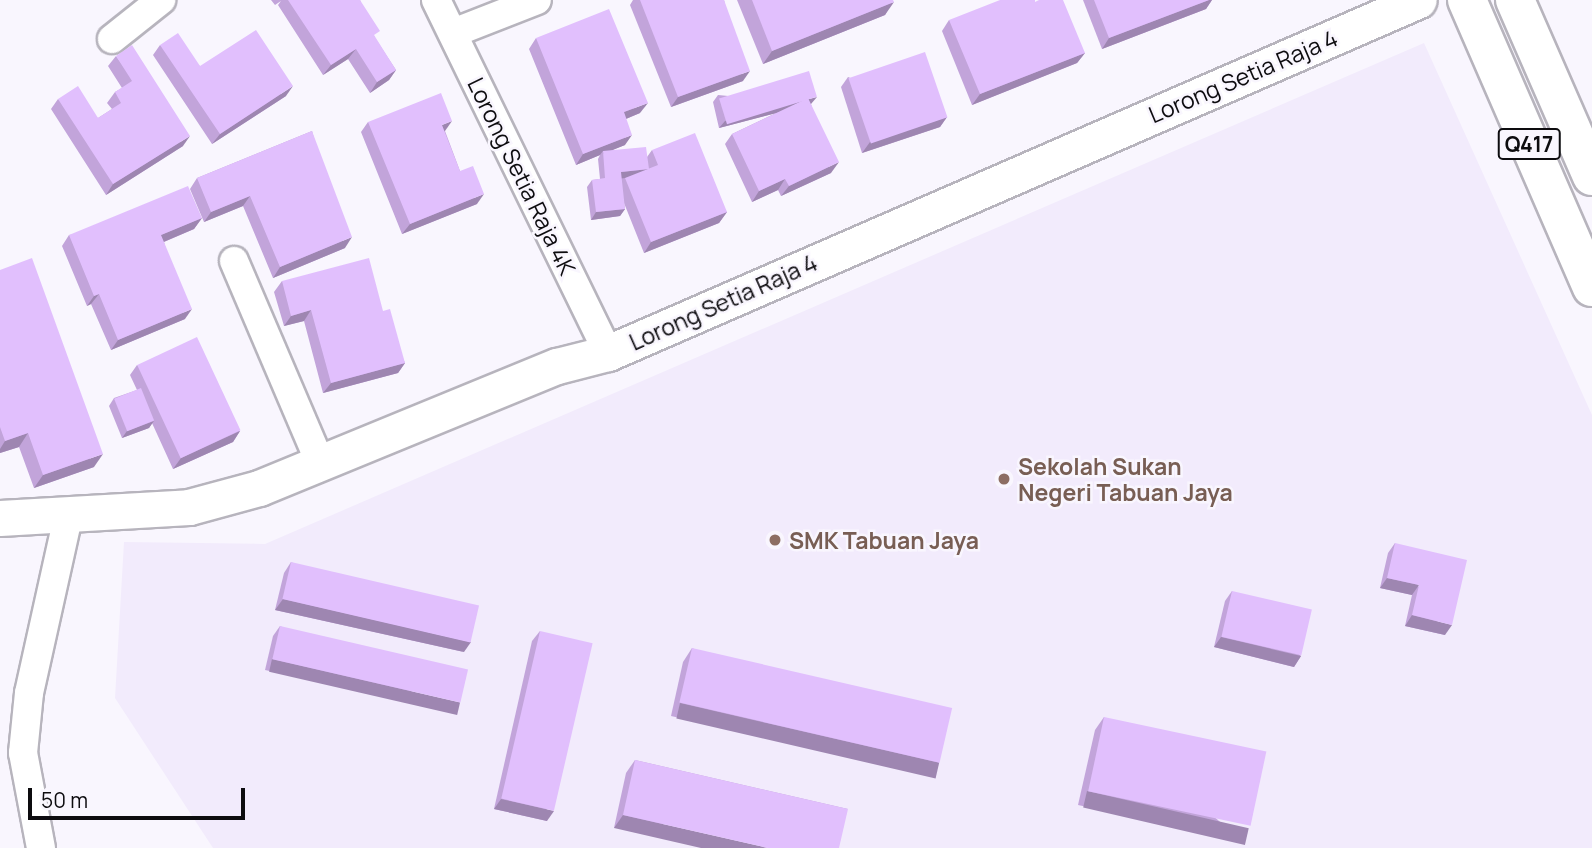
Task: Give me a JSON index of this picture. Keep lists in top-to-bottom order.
{
  "streets": {
    "highway": ["Q417"],
    "street": ["Lorong Setia Raja 4", "Lorong Setia Raja 4K"]
  },
  "crossings": [
    ["Lorong Setia Raja 4", "Lorong Setia Raja 4K"]
  ],
  "places": ["Sekolah Sukan Negeri Tabuan Jaya", "SMK Tabuan Jaya"],
  "scale_bar": "50 m"
}
